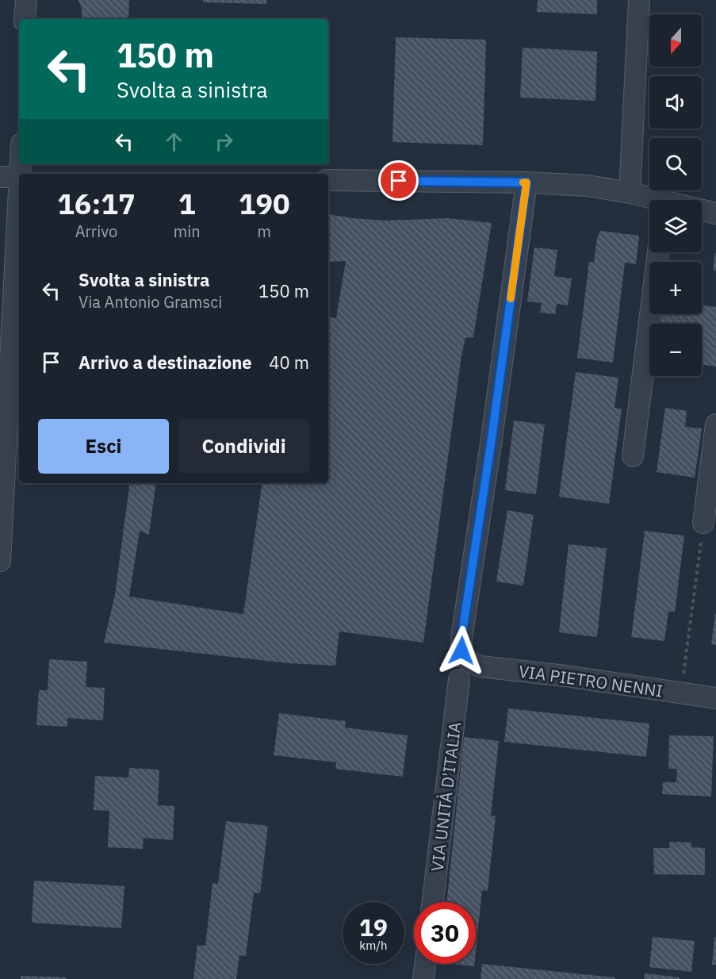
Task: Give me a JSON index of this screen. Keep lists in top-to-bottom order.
{
  "streets": {
    "street": ["VIA PIETRO NENNI", "VIA UNITÀ D'ITALIA"]
  },
  "north": "bottom",
  "page": {
    "map_buttons": ["+", "−"],
    "turn": ["150 m", "Svolta a sinistra"],
    "eta": [
      "16:17",
      "Arrivo",
      "1",
      "min",
      "190",
      "m"
    ],
    "list": [
      {
        "name": "Svolta a sinistra",
        "note": "Via Antonio Gramsci",
        "value": "150 m"
      },
      {
        "name": "Arrivo a destinazione",
        "value": "40 m"
      }
    ],
    "buttons": ["Esci", "Condividi"],
    "speed": "19 km/h",
    "limit": "30"
  }
}
